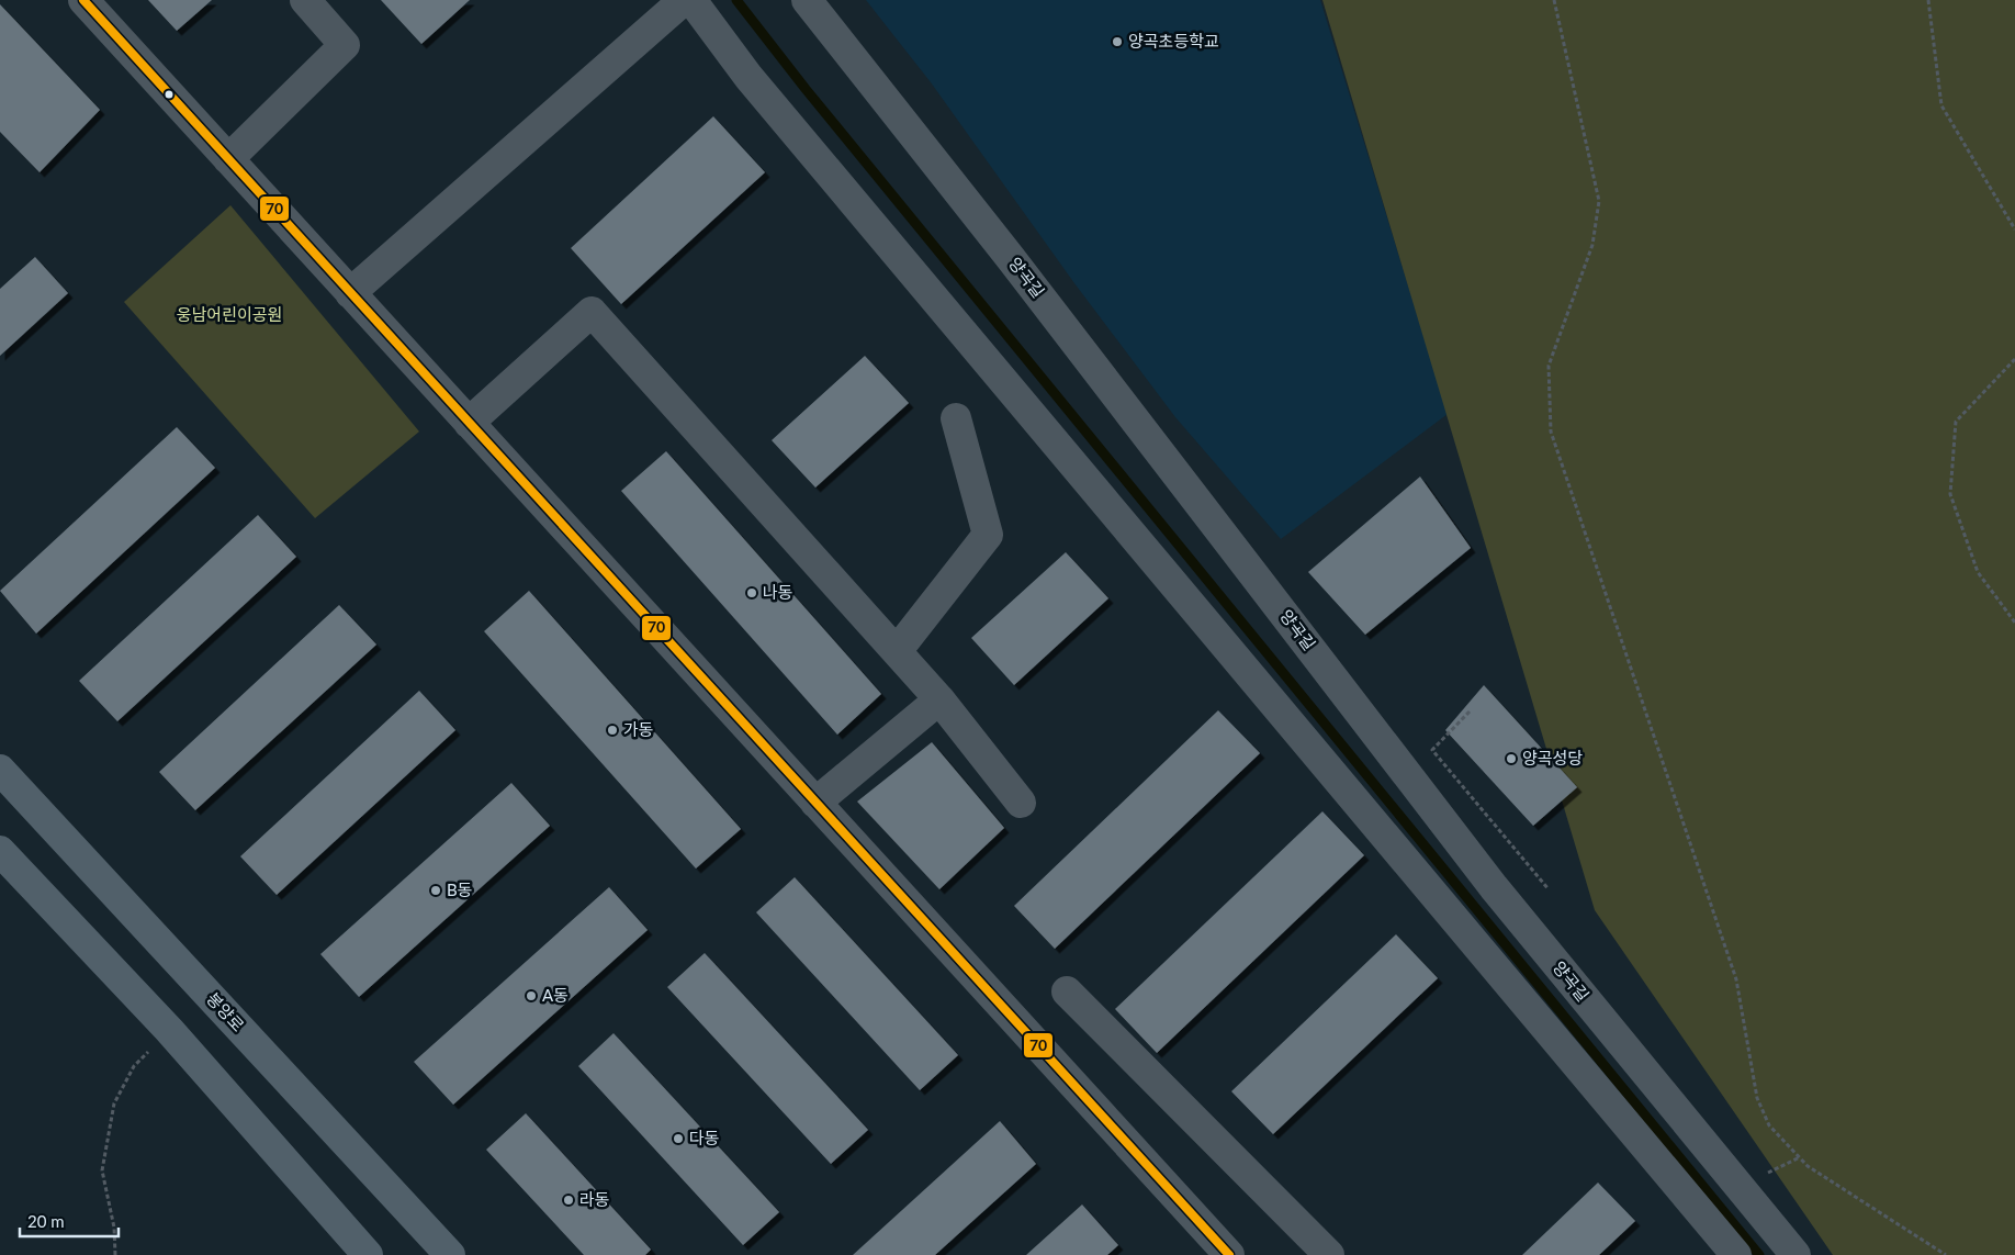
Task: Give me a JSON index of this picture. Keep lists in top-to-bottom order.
{
  "streets": {
    "main road": ["봉양로"],
    "street": ["양곡길"]
  },
  "parks": ["웅남어린이공원"],
  "places": [
    "양곡초등학교",
    "나동",
    "가동",
    "양곡성당",
    "B동",
    "A동",
    "다동",
    "라동"
  ],
  "lines": ["transit line 70"],
  "scale_bar": "20 m"
}
